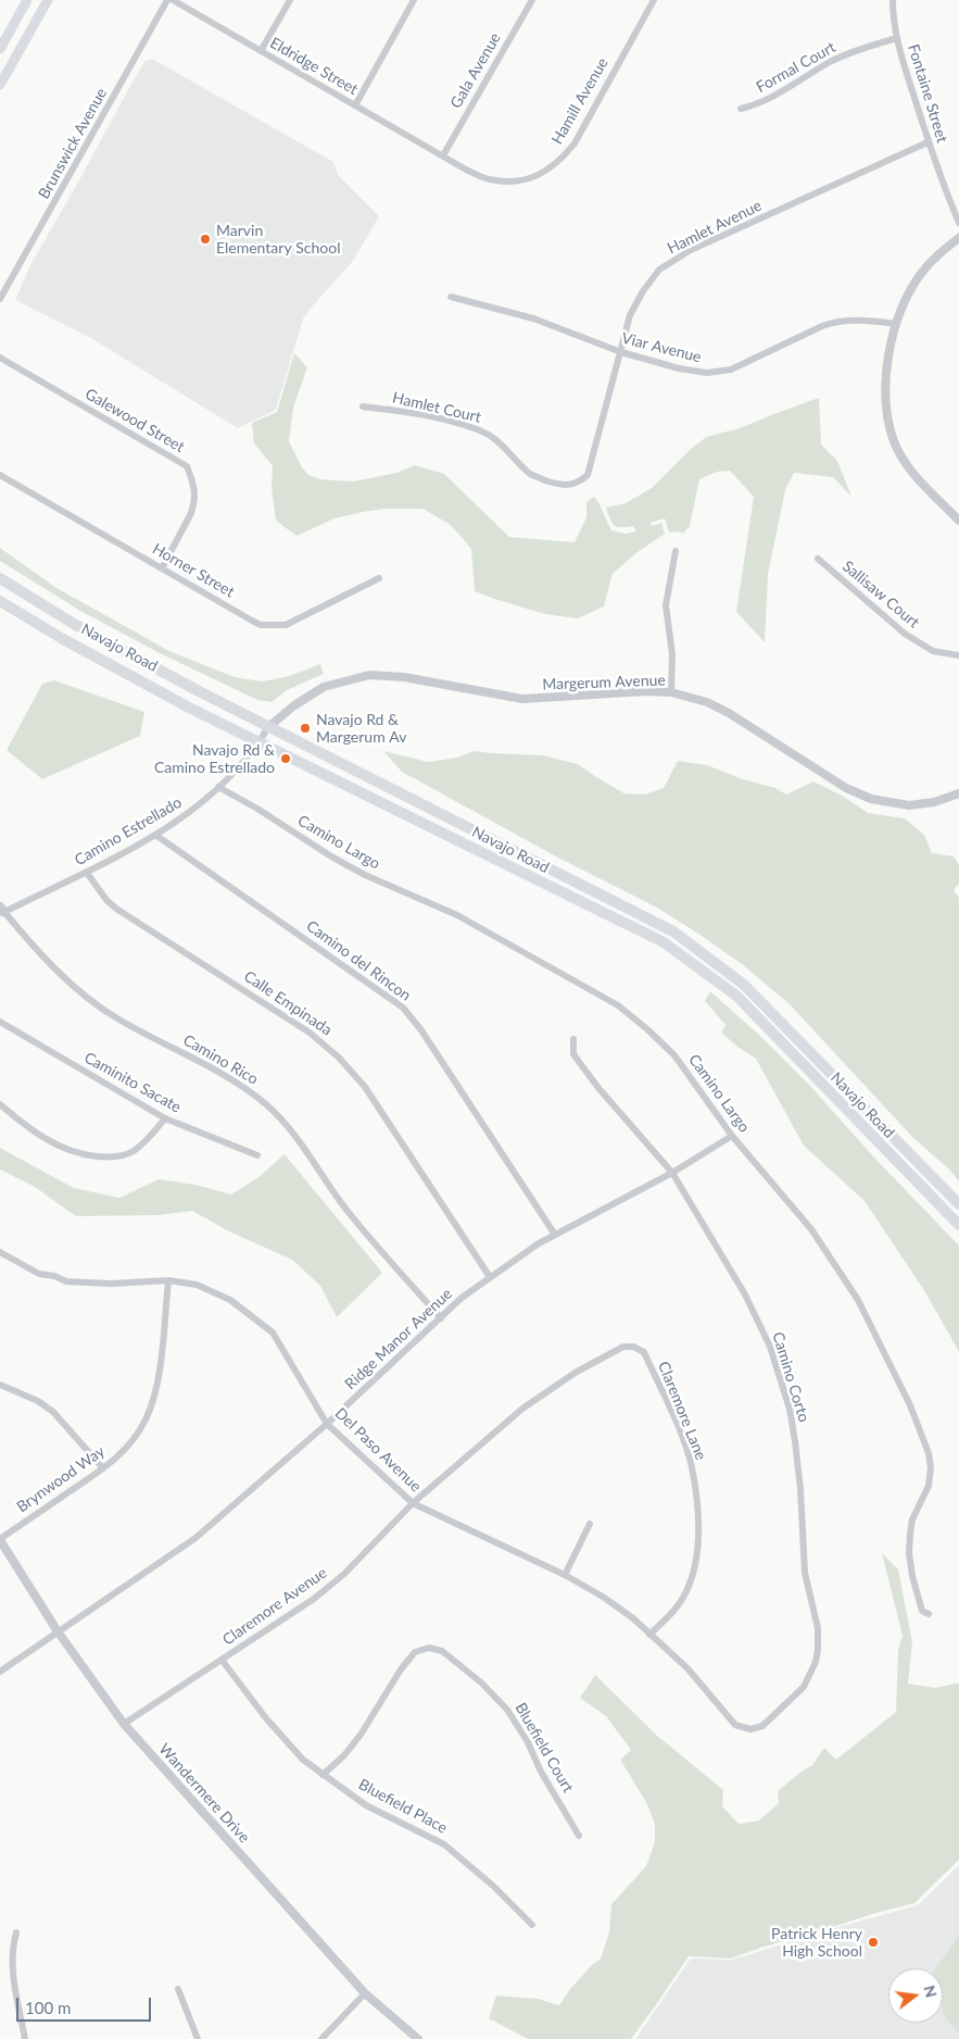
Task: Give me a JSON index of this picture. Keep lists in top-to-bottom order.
{
  "streets": {
    "main road": ["Navajo Road"],
    "street": [
      "Eldridge Street",
      "Formal Court",
      "Gala Avenue",
      "Fontaine Street",
      "Hamill Avenue",
      "Brunswick Avenue",
      "Hamlet Avenue",
      "Viar Avenue",
      "Hamlet Court",
      "Galewood Street",
      "Horner Street",
      "Sallisaw Court",
      "Margerum Avenue",
      "Camino Estrellado",
      "Camino Largo",
      "Camino del Rincon",
      "Calle Empinada",
      "Camino Rico",
      "Caminito Sacate",
      "Ridge Manor Avenue",
      "Camino Corto",
      "Claremore Lane",
      "Del Paso Avenue",
      "Brynwood Way",
      "Claremore Avenue",
      "Bluefield Court",
      "Wandermere Drive",
      "Bluefield Place"
    ]
  },
  "crossings": [
    ["Eldridge Street", "Gala Avenue"],
    ["Eldridge Street", "Hamill Avenue"],
    ["Formal Court", "Fontaine Street"],
    ["Gala Avenue", "Hamill Avenue"],
    ["Fontaine Street", "Hamlet Avenue"],
    ["Hamlet Avenue", "Viar Avenue"],
    ["Hamlet Avenue", "Hamlet Court"],
    ["Galewood Street", "Horner Street"],
    ["Navajo Road", "Margerum Avenue"],
    ["Navajo Road", "Camino Estrellado"],
    ["Margerum Avenue", "Camino Estrellado"],
    ["Camino Estrellado", "Camino Largo"],
    ["Camino Estrellado", "Camino del Rincon"],
    ["Camino Estrellado", "Calle Empinada"],
    ["Camino Estrellado", "Camino Rico"],
    ["Camino Largo", "Ridge Manor Avenue"],
    ["Camino del Rincon", "Ridge Manor Avenue"],
    ["Calle Empinada", "Ridge Manor Avenue"],
    ["Camino Rico", "Ridge Manor Avenue"],
    ["Ridge Manor Avenue", "Camino Corto"],
    ["Ridge Manor Avenue", "Del Paso Avenue"],
    ["Ridge Manor Avenue", "Wandermere Drive"],
    ["Camino Corto", "Del Paso Avenue"],
    ["Claremore Lane", "Del Paso Avenue"],
    ["Claremore Lane", "Claremore Avenue"],
    ["Del Paso Avenue", "Brynwood Way"],
    ["Del Paso Avenue", "Claremore Avenue"],
    ["Brynwood Way", "Wandermere Drive"],
    ["Claremore Avenue", "Wandermere Drive"],
    ["Claremore Avenue", "Bluefield Place"],
    ["Bluefield Court", "Bluefield Place"]
  ],
  "places": [
    "Marvin Elementary School",
    "Navajo Rd & Margerum Av",
    "Navajo Rd & Camino Estrellado",
    "Patrick Henry High School"
  ],
  "scale_bar": "100 m",
  "north": "right"
}
